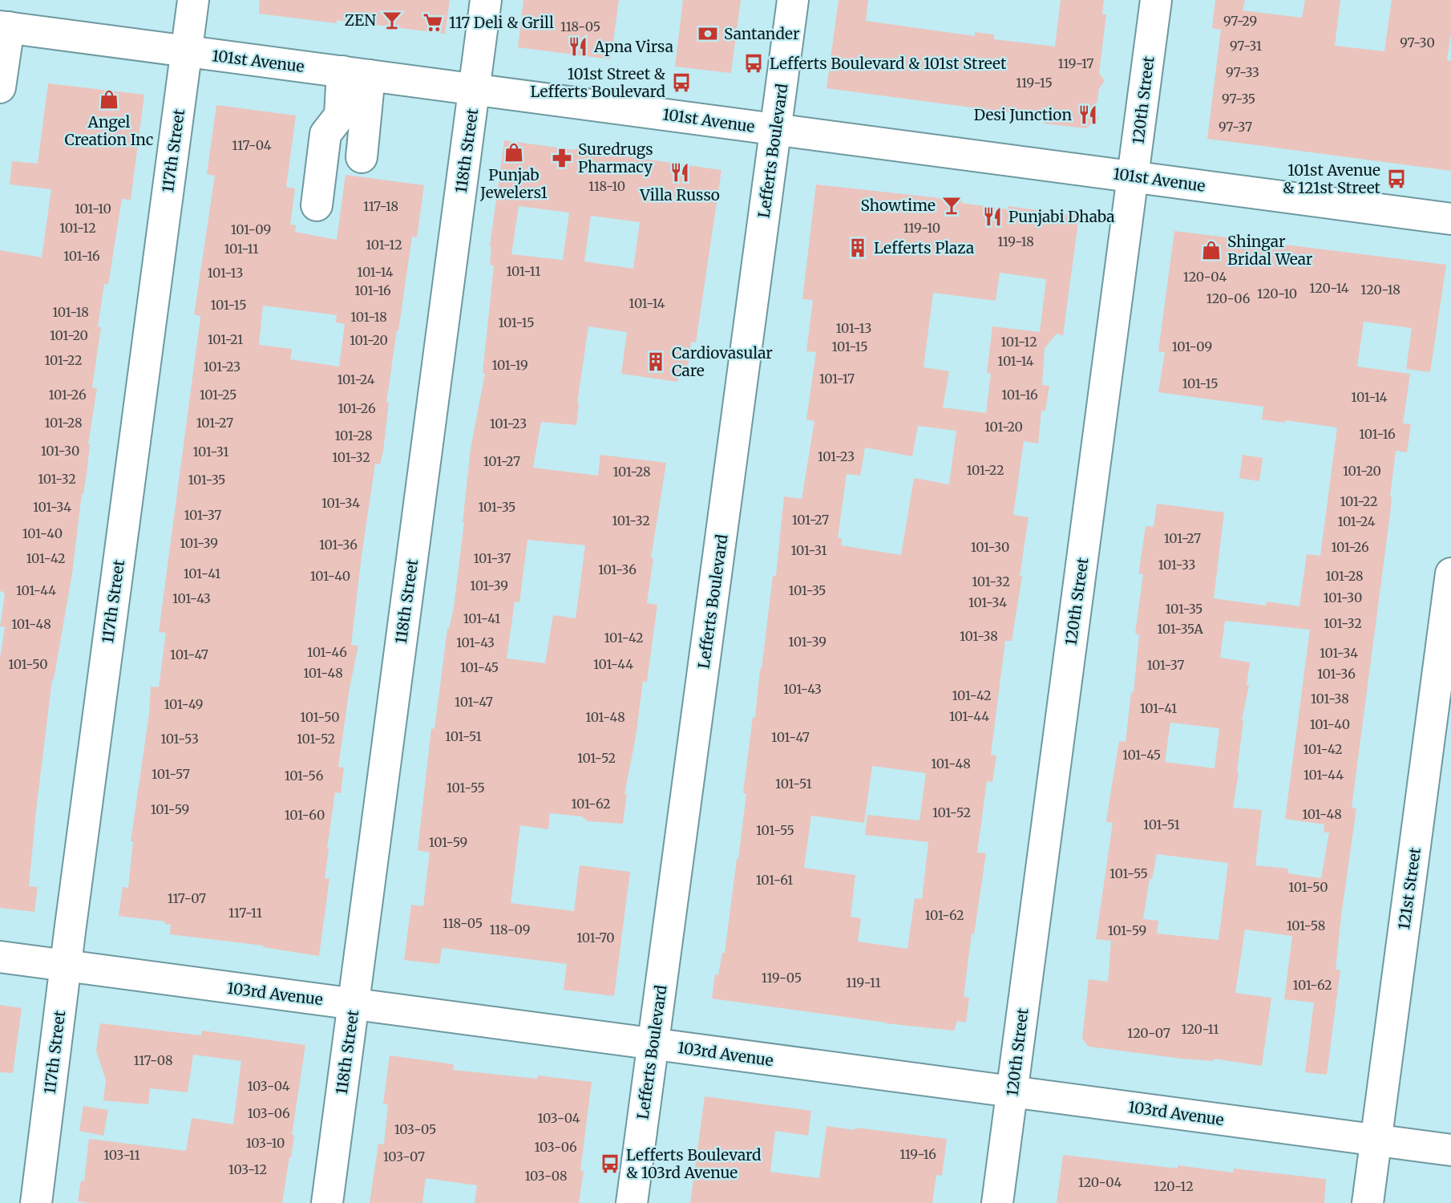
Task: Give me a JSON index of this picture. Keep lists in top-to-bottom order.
{
  "streets": {
    "street": [
      "101st Avenue",
      "120th Street",
      "117th Street",
      "118th Street",
      "Lefferts Boulevard",
      "121st Street",
      "103rd Avenue"
    ]
  },
  "crossings": [
    ["101st Avenue", "120th Street"],
    ["101st Avenue", "117th Street"],
    ["101st Avenue", "118th Street"],
    ["101st Avenue", "Lefferts Boulevard"],
    ["120th Street", "103rd Avenue"],
    ["117th Street", "103rd Avenue"],
    ["118th Street", "103rd Avenue"],
    ["Lefferts Boulevard", "103rd Avenue"],
    ["121st Street", "103rd Avenue"]
  ],
  "places": {
    "bar": ["ZEN", "Showtime"],
    "supermarket": ["117 Deli & Grill"],
    "bank": ["Santander"],
    "restaurant": [
      "Apna Virsa",
      "Desi Junction",
      "Villa Russo",
      "Punjabi Dhaba"
    ],
    "bus stop": [
      "Lefferts Boulevard & 101st Street",
      "101st Street & Lefferts Boulevard",
      "101st Avenue & 121st Street",
      "Lefferts Boulevard & 103rd Avenue"
    ],
    "shop": ["Angel Creation Inc", "Punjab Jewelers1", "Shingar Bridal Wear"],
    "pharmacy": ["Suredrugs Pharmacy"],
    "building": ["Lefferts Plaza", "Cardiovasular Care"]
  },
  "house_numbers": [
    "97-29",
    "118-05",
    "97-30",
    "97-31",
    "119-17",
    "97-33",
    "119-15",
    "97-35",
    "97-37",
    "117-04",
    "118-10",
    "117-18",
    "101-10",
    "101-12",
    "119-10",
    "101-09",
    "119-18",
    "101-12",
    "101-11",
    "101-16",
    "101-11",
    "101-14",
    "101-13",
    "120-04",
    "120-14",
    "120-18",
    "101-16",
    "120-10",
    "120-06",
    "101-14",
    "101-15",
    "101-18",
    "101-18",
    "101-15",
    "101-13",
    "101-20",
    "101-21",
    "101-20",
    "101-12",
    "101-15",
    "101-09",
    "101-22",
    "101-14",
    "101-19",
    "101-23",
    "101-17",
    "101-24",
    "101-15",
    "101-26",
    "101-25",
    "101-16",
    "101-14",
    "101-26",
    "101-28",
    "101-27",
    "101-23",
    "101-20",
    "101-16",
    "101-28",
    "101-30",
    "101-31",
    "101-23",
    "101-32",
    "101-27",
    "101-22",
    "101-20",
    "101-28",
    "101-32",
    "101-35",
    "101-22",
    "101-34",
    "101-34",
    "101-35",
    "101-37",
    "101-27",
    "101-32",
    "101-24",
    "101-40",
    "101-27",
    "101-39",
    "101-36",
    "101-30",
    "101-26",
    "101-31",
    "101-42",
    "101-37",
    "101-33",
    "101-36",
    "101-41",
    "101-40",
    "101-28",
    "101-32",
    "101-39",
    "101-44",
    "101-35",
    "101-30",
    "101-43",
    "101-34",
    "101-35",
    "101-41",
    "101-32",
    "101-48",
    "101-35A",
    "101-38",
    "101-42",
    "101-39",
    "101-43",
    "101-46",
    "101-34",
    "101-47",
    "101-50",
    "101-44",
    "101-37",
    "101-45",
    "101-48",
    "101-36",
    "101-43",
    "101-42",
    "101-38",
    "101-47",
    "101-49",
    "101-41",
    "101-44",
    "101-50",
    "101-48",
    "101-40",
    "101-51",
    "101-47",
    "101-53",
    "101-52",
    "101-42",
    "101-45",
    "101-52",
    "101-48",
    "101-57",
    "101-44",
    "101-56",
    "101-51",
    "101-55",
    "101-62",
    "101-59",
    "101-52",
    "101-48",
    "101-60",
    "101-51",
    "101-55",
    "101-59",
    "101-55",
    "101-61",
    "101-50",
    "117-07",
    "117-11",
    "101-62",
    "118-05",
    "101-58",
    "118-09",
    "101-59",
    "101-70",
    "119-05",
    "119-11",
    "101-62",
    "120-11",
    "120-07",
    "117-08",
    "103-04",
    "103-06",
    "103-04",
    "103-05",
    "103-10",
    "103-06",
    "119-16",
    "103-11",
    "103-07",
    "103-12",
    "103-08",
    "120-04",
    "120-12"
  ]
}
